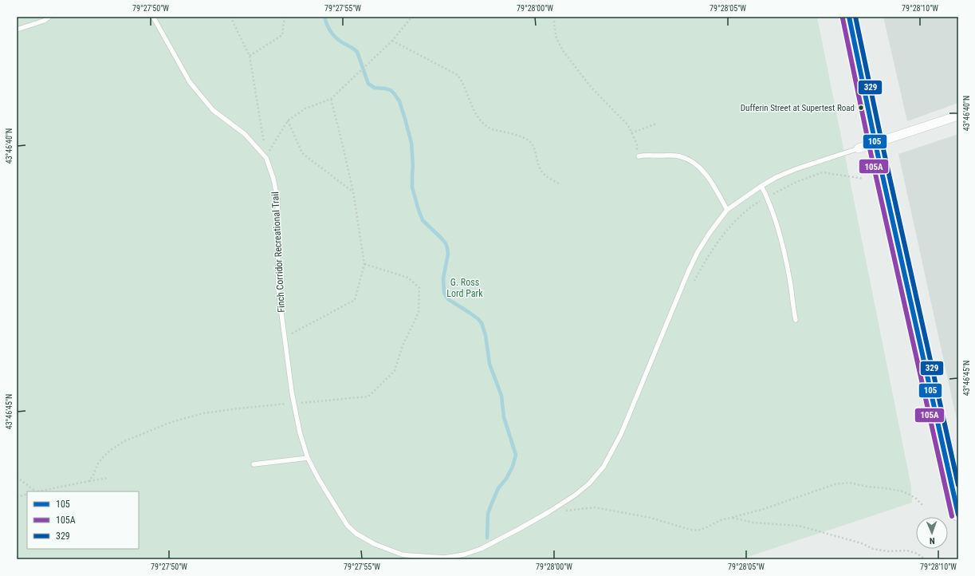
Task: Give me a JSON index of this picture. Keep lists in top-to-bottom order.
{
  "streets": {
    "lane": ["Finch Corridor Recreational Trail"]
  },
  "parks": ["G. Ross Lord Park"],
  "places": ["Dufferin Street at Supertest Road"],
  "lines": ["transit line 105", "transit line 329", "transit line 105A"],
  "legend": ["105", "105A", "329"],
  "north": "bottom",
  "coordinates": [
    "79°27'50\"W",
    "79°27'55\"W",
    "79°28'00\"W",
    "79°28'05\"W",
    "79°28'10\"W",
    "43°46'40\"N",
    "43°46'45\"N"
  ]
}
